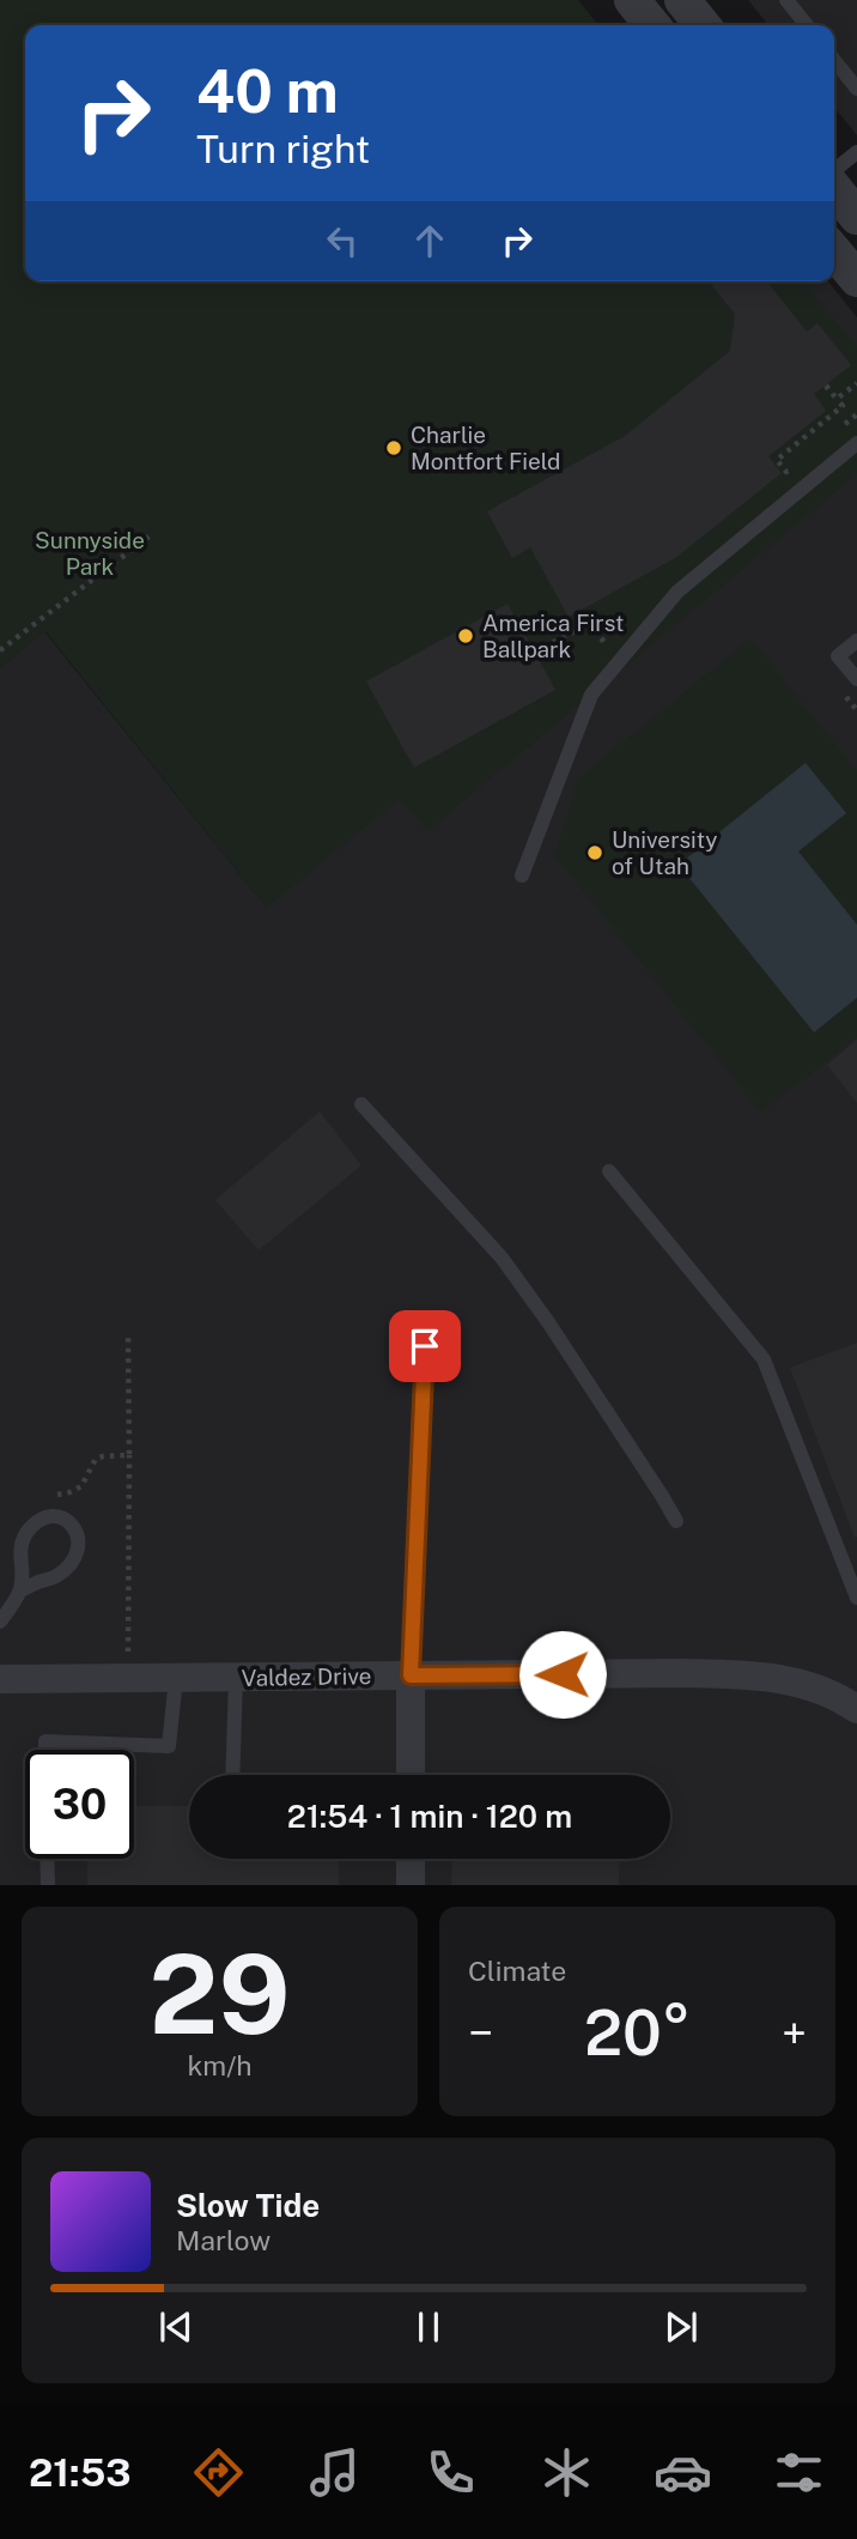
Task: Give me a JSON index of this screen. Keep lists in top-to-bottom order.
{
  "streets": {
    "street": ["Valdez Drive"]
  },
  "parks": ["Sunnyside Park"],
  "places": ["Charlie Montfort Field", "America First Ballpark", "University of Utah"],
  "page": {
    "turn": ["40 m", "Turn right"],
    "limit": "30",
    "trip": "21:54 · 1 min · 120 m",
    "tile": [
      ["29", "km/h"],
      "Climate"
    ],
    "heat": ["−", "20°", "+"],
    "song": ["Slow Tide", "Marlow"],
    "tabs": "21:53"
  }
}
